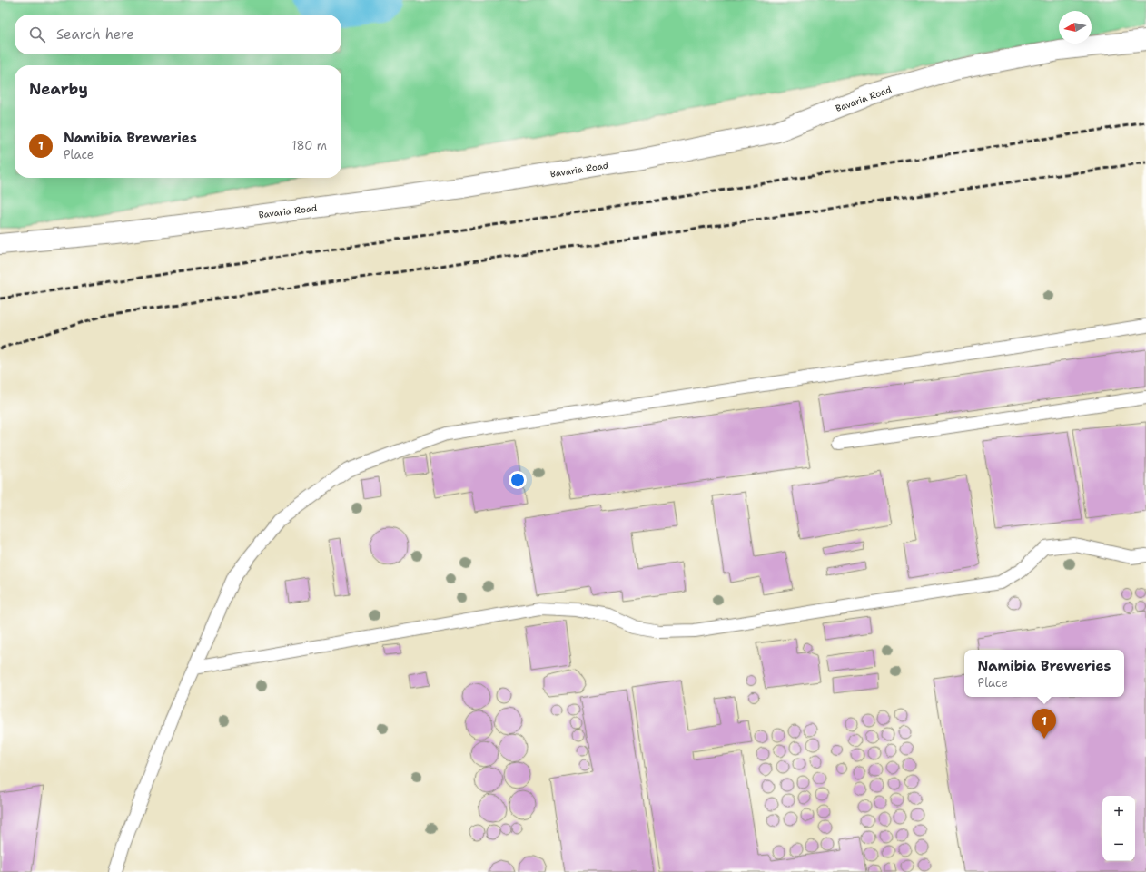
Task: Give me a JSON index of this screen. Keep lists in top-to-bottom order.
{
  "streets": {
    "street": ["Bavaria Road"]
  },
  "north": "left",
  "page": {
    "search": "Search here",
    "heading": "Nearby",
    "list": [
      {
        "mark": "1",
        "name": "Namibia Breweries",
        "note": "Place",
        "value": "180 m"
      }
    ],
    "popup": ["Namibia Breweries", "Place"],
    "pins": "1",
    "map_buttons": ["+", "−"]
  }
}
